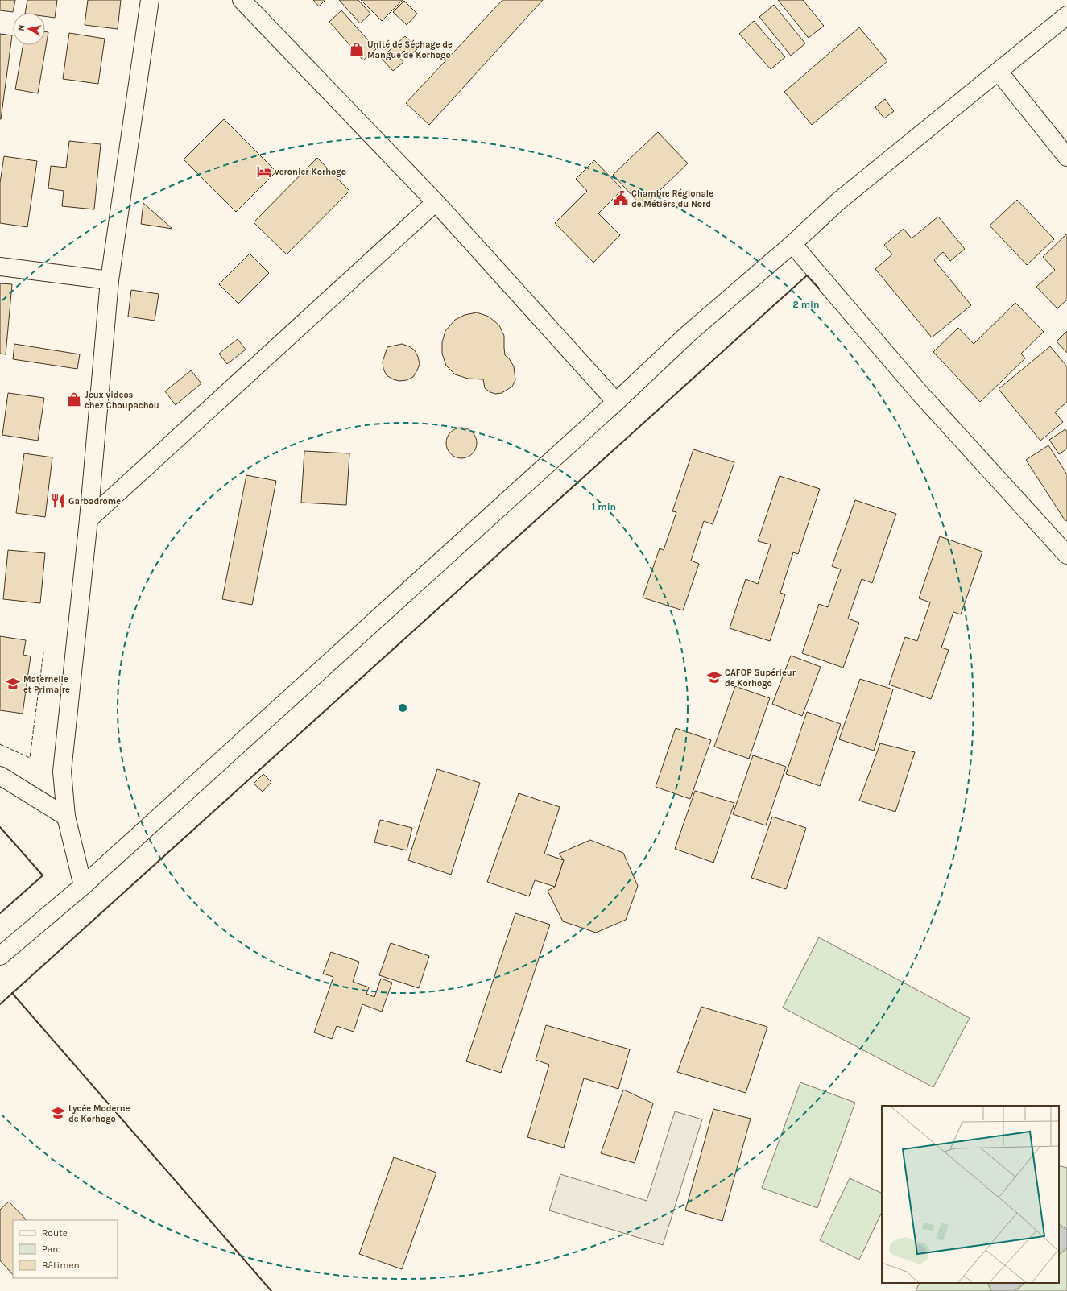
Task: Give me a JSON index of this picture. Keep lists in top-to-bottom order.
{
  "places": {
    "shop": ["Unité de Séchage de Mangue de Korhogo", "Jeux videos chez Choupachou"],
    "hotel": ["veronier Korhogo"],
    "public building": ["Chambre Régionale de Métiers du Nord"],
    "restaurant": ["Garbadrome"],
    "school or university": ["CAFOP Supérieur de Korhogo", "Maternelle et Primaire", "Lycée Moderne de Korhogo"]
  },
  "legend": ["Route", "Parc", "Bâtiment"],
  "north": "left",
  "rings": ["2 min", "1 min"]
}
